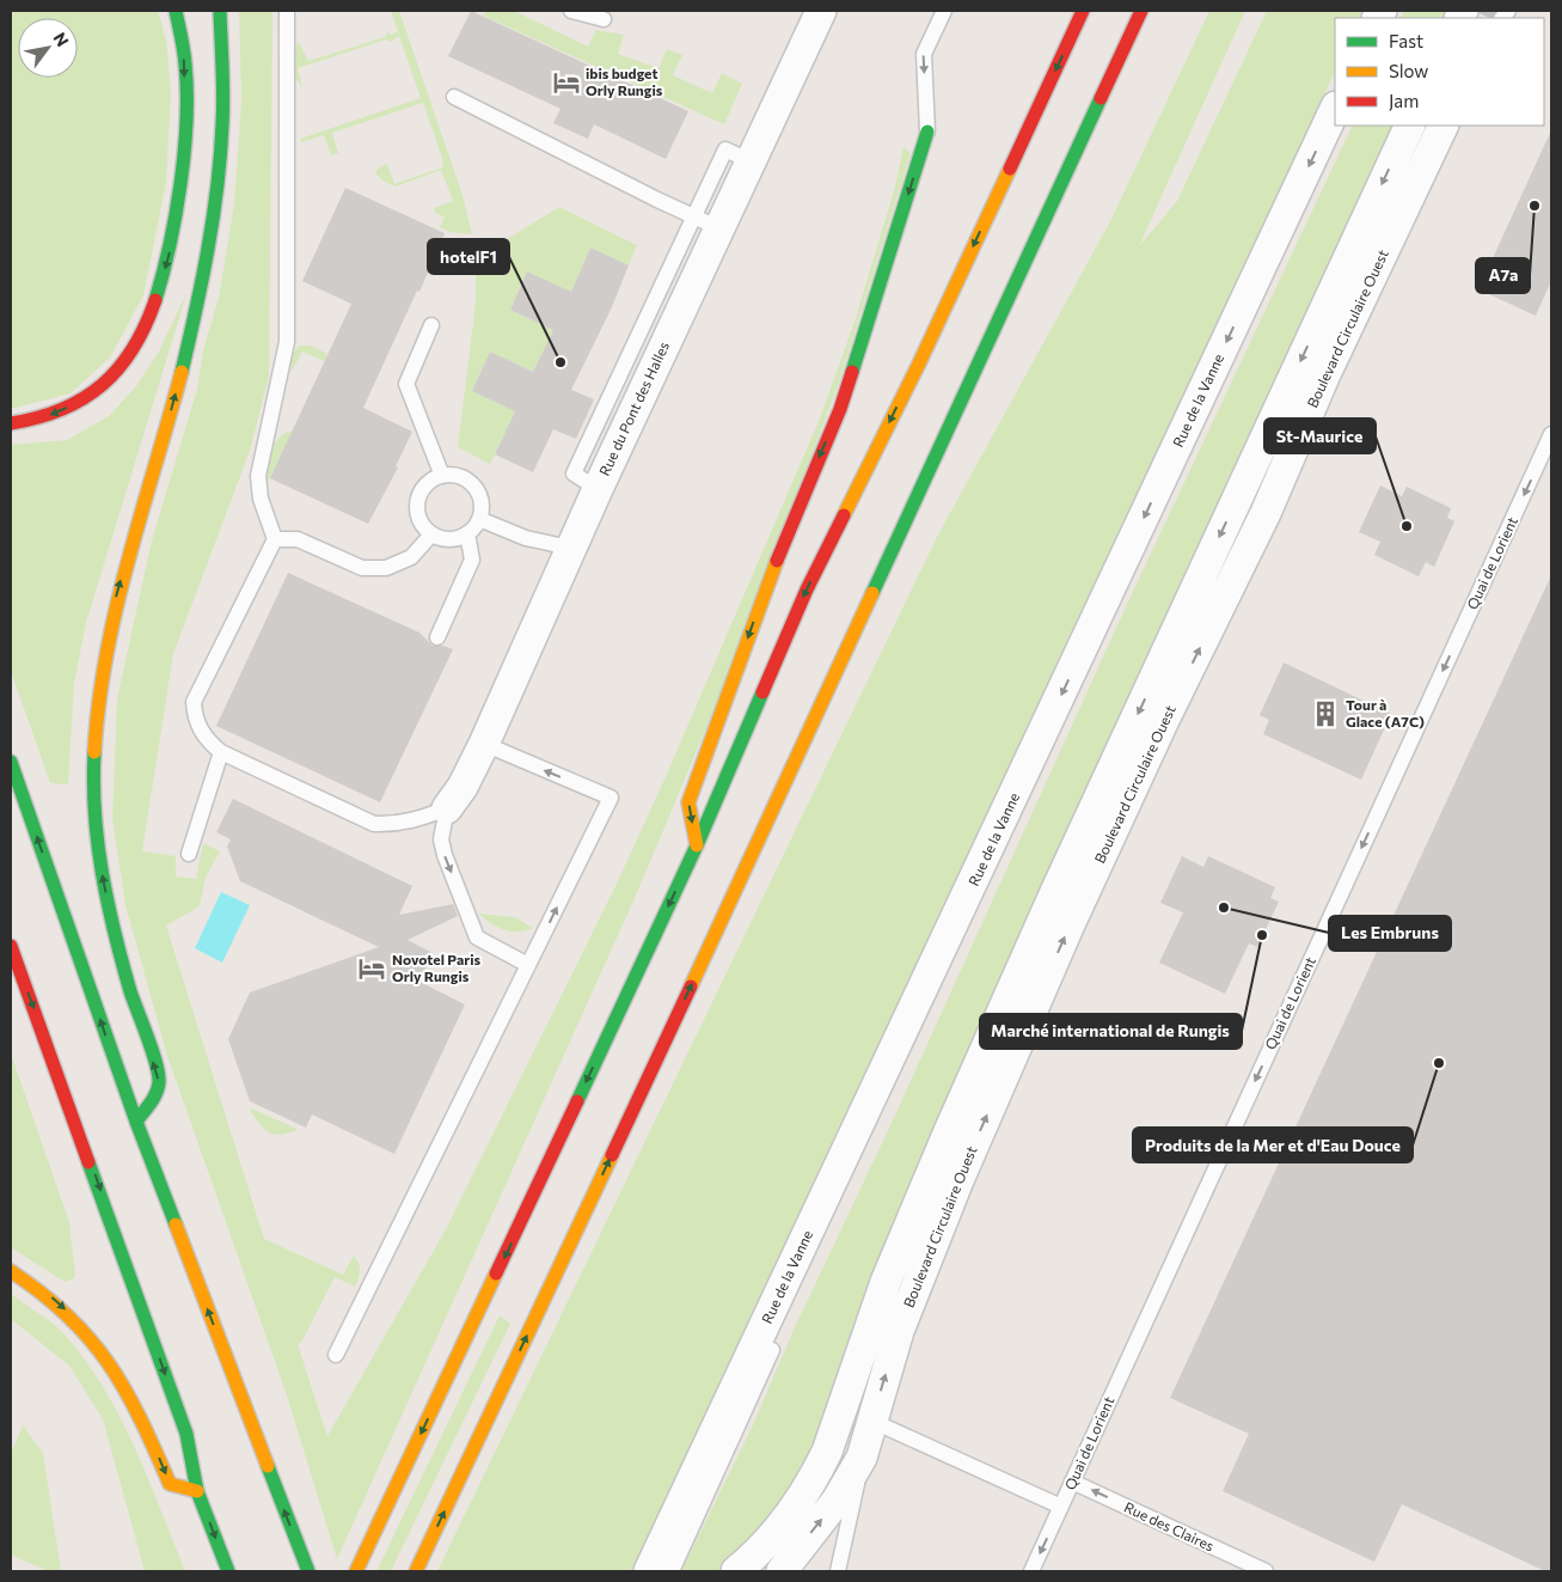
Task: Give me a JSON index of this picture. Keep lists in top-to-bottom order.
{
  "streets": {
    "street": ["Boulevard Circulaire Ouest", "Rue de la Vanne", "Rue du Pont des Halles"],
    "lane": ["Quai de Lorient", "Rue des Claires"]
  },
  "crossings": [
    ["Quai de Lorient", "Rue des Claires"]
  ],
  "one_way": ["Quai de Lorient", "Rue des Claires"],
  "places": {
    "hotel": ["ibis budget Orly Rungis", "Novotel Paris Orly Rungis"],
    "other": [
      "A7a",
      "hotelF1",
      "St-Maurice",
      "Les Embruns",
      "Marché international de Rungis",
      "Produits de la Mer et d'Eau Douce"
    ],
    "building": ["Tour à Glace (A7C)"]
  },
  "legend": ["Fast", "Slow", "Jam"],
  "north": "top right"
}
